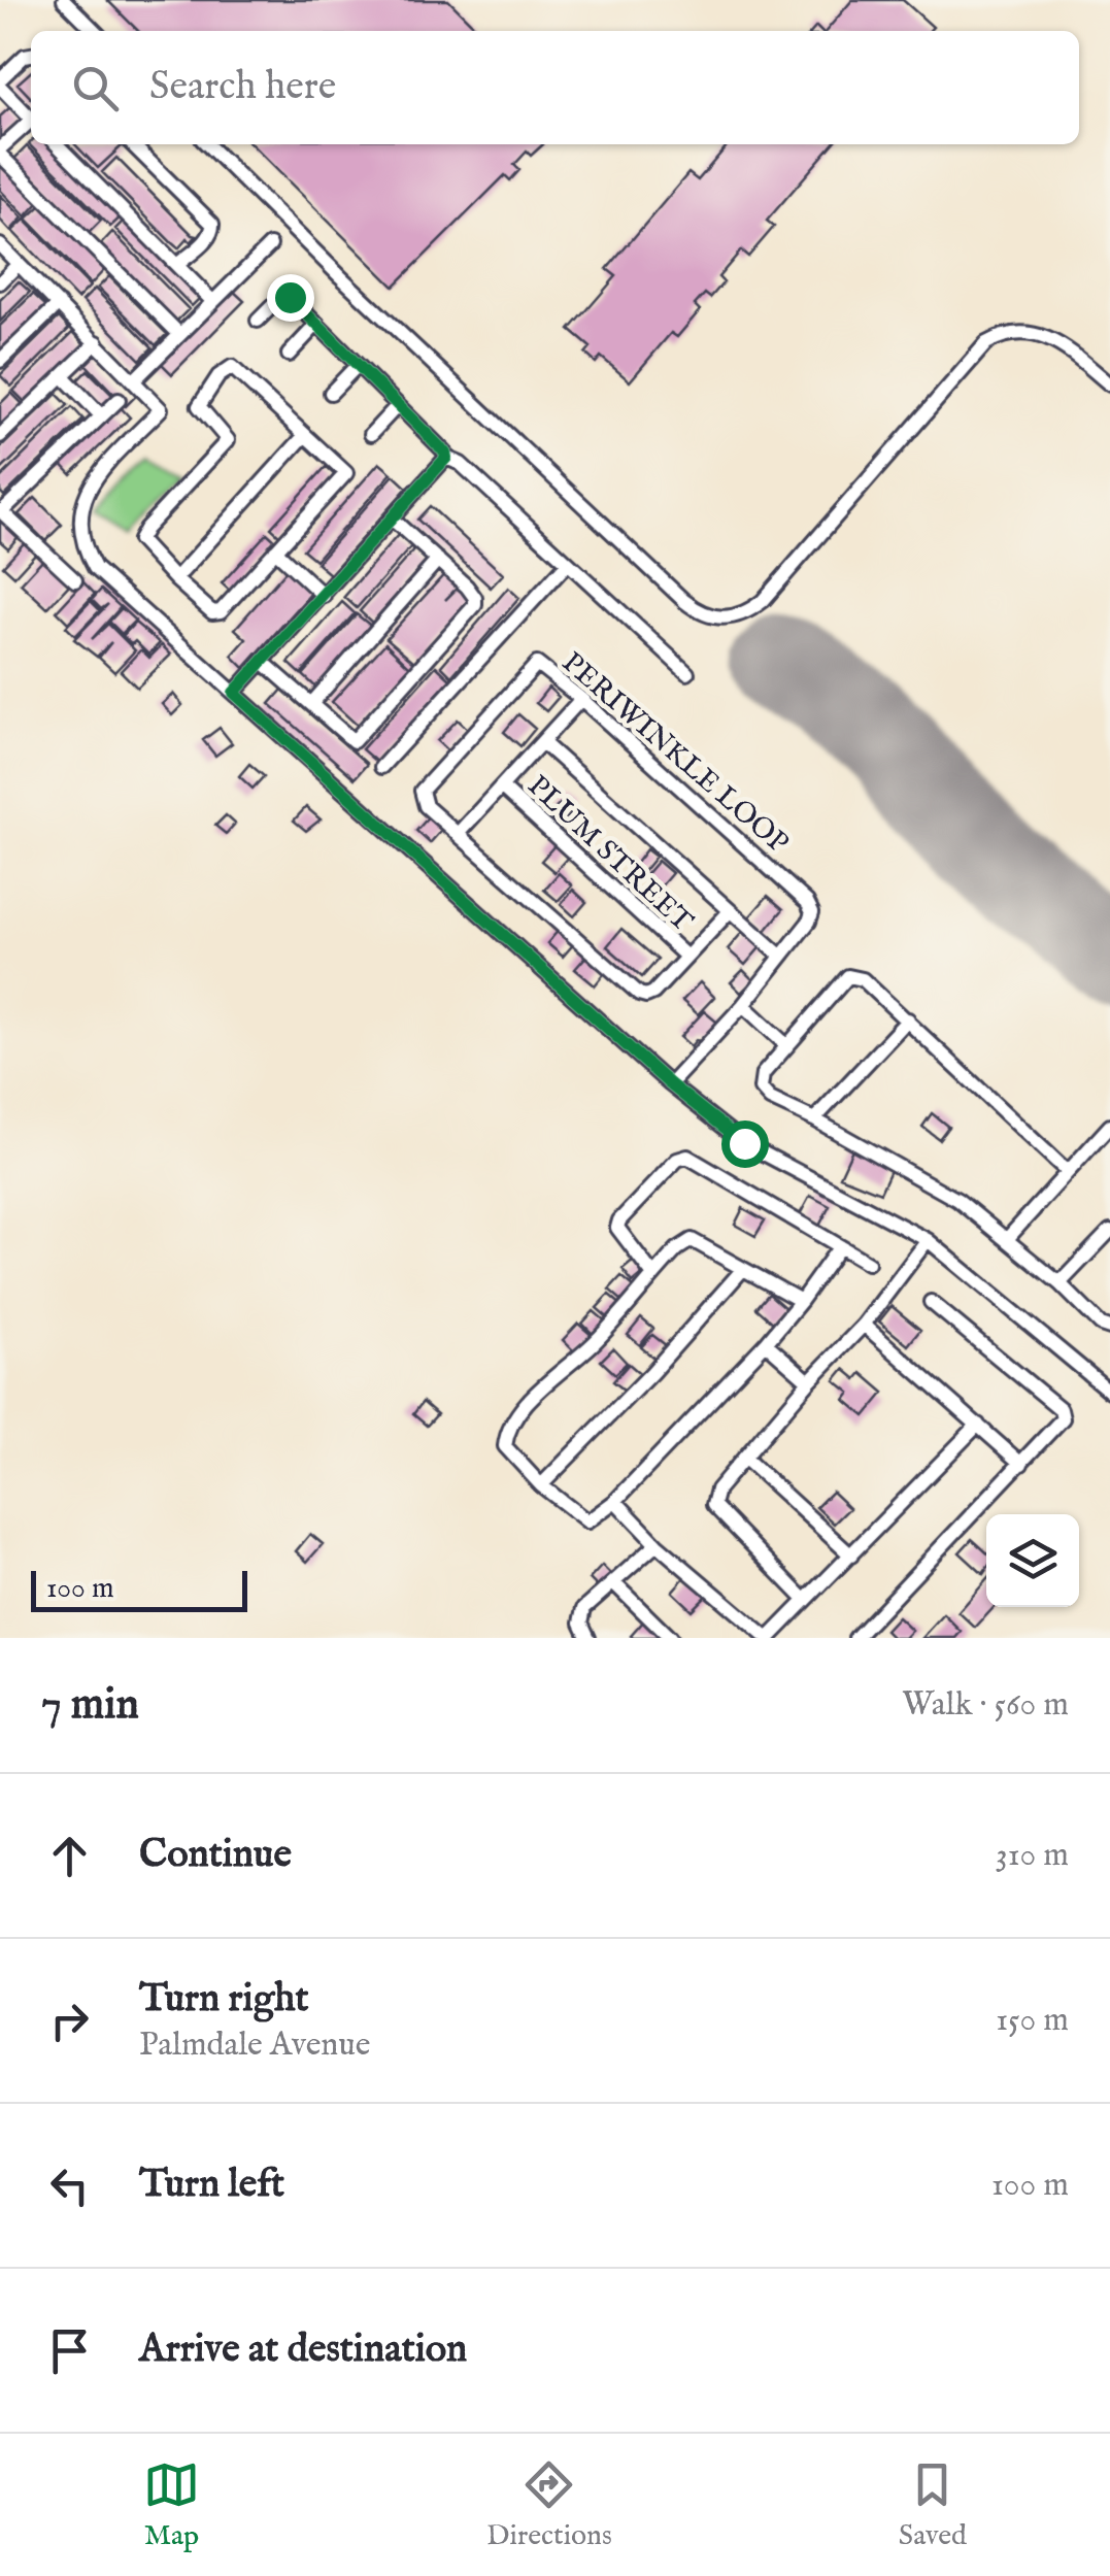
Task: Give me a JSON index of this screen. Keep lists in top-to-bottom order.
{
  "streets": {
    "street": ["PERIWINKLE LOOP", "PLUM STREET"]
  },
  "crossings": [
    ["PERIWINKLE LOOP", "PLUM STREET"]
  ],
  "scale_bar": "100 m",
  "page": {
    "search": "Search here",
    "scale": "100 m",
    "heading": ["7 min", "Walk · 560 m"],
    "list": [
      ["Continue", "310 m"],
      ["Turn right", "Palmdale Avenue", "150 m"],
      ["Turn left", "100 m"],
      "Arrive at destination"
    ],
    "nav": ["Map", "Directions", "Saved"]
  }
}
